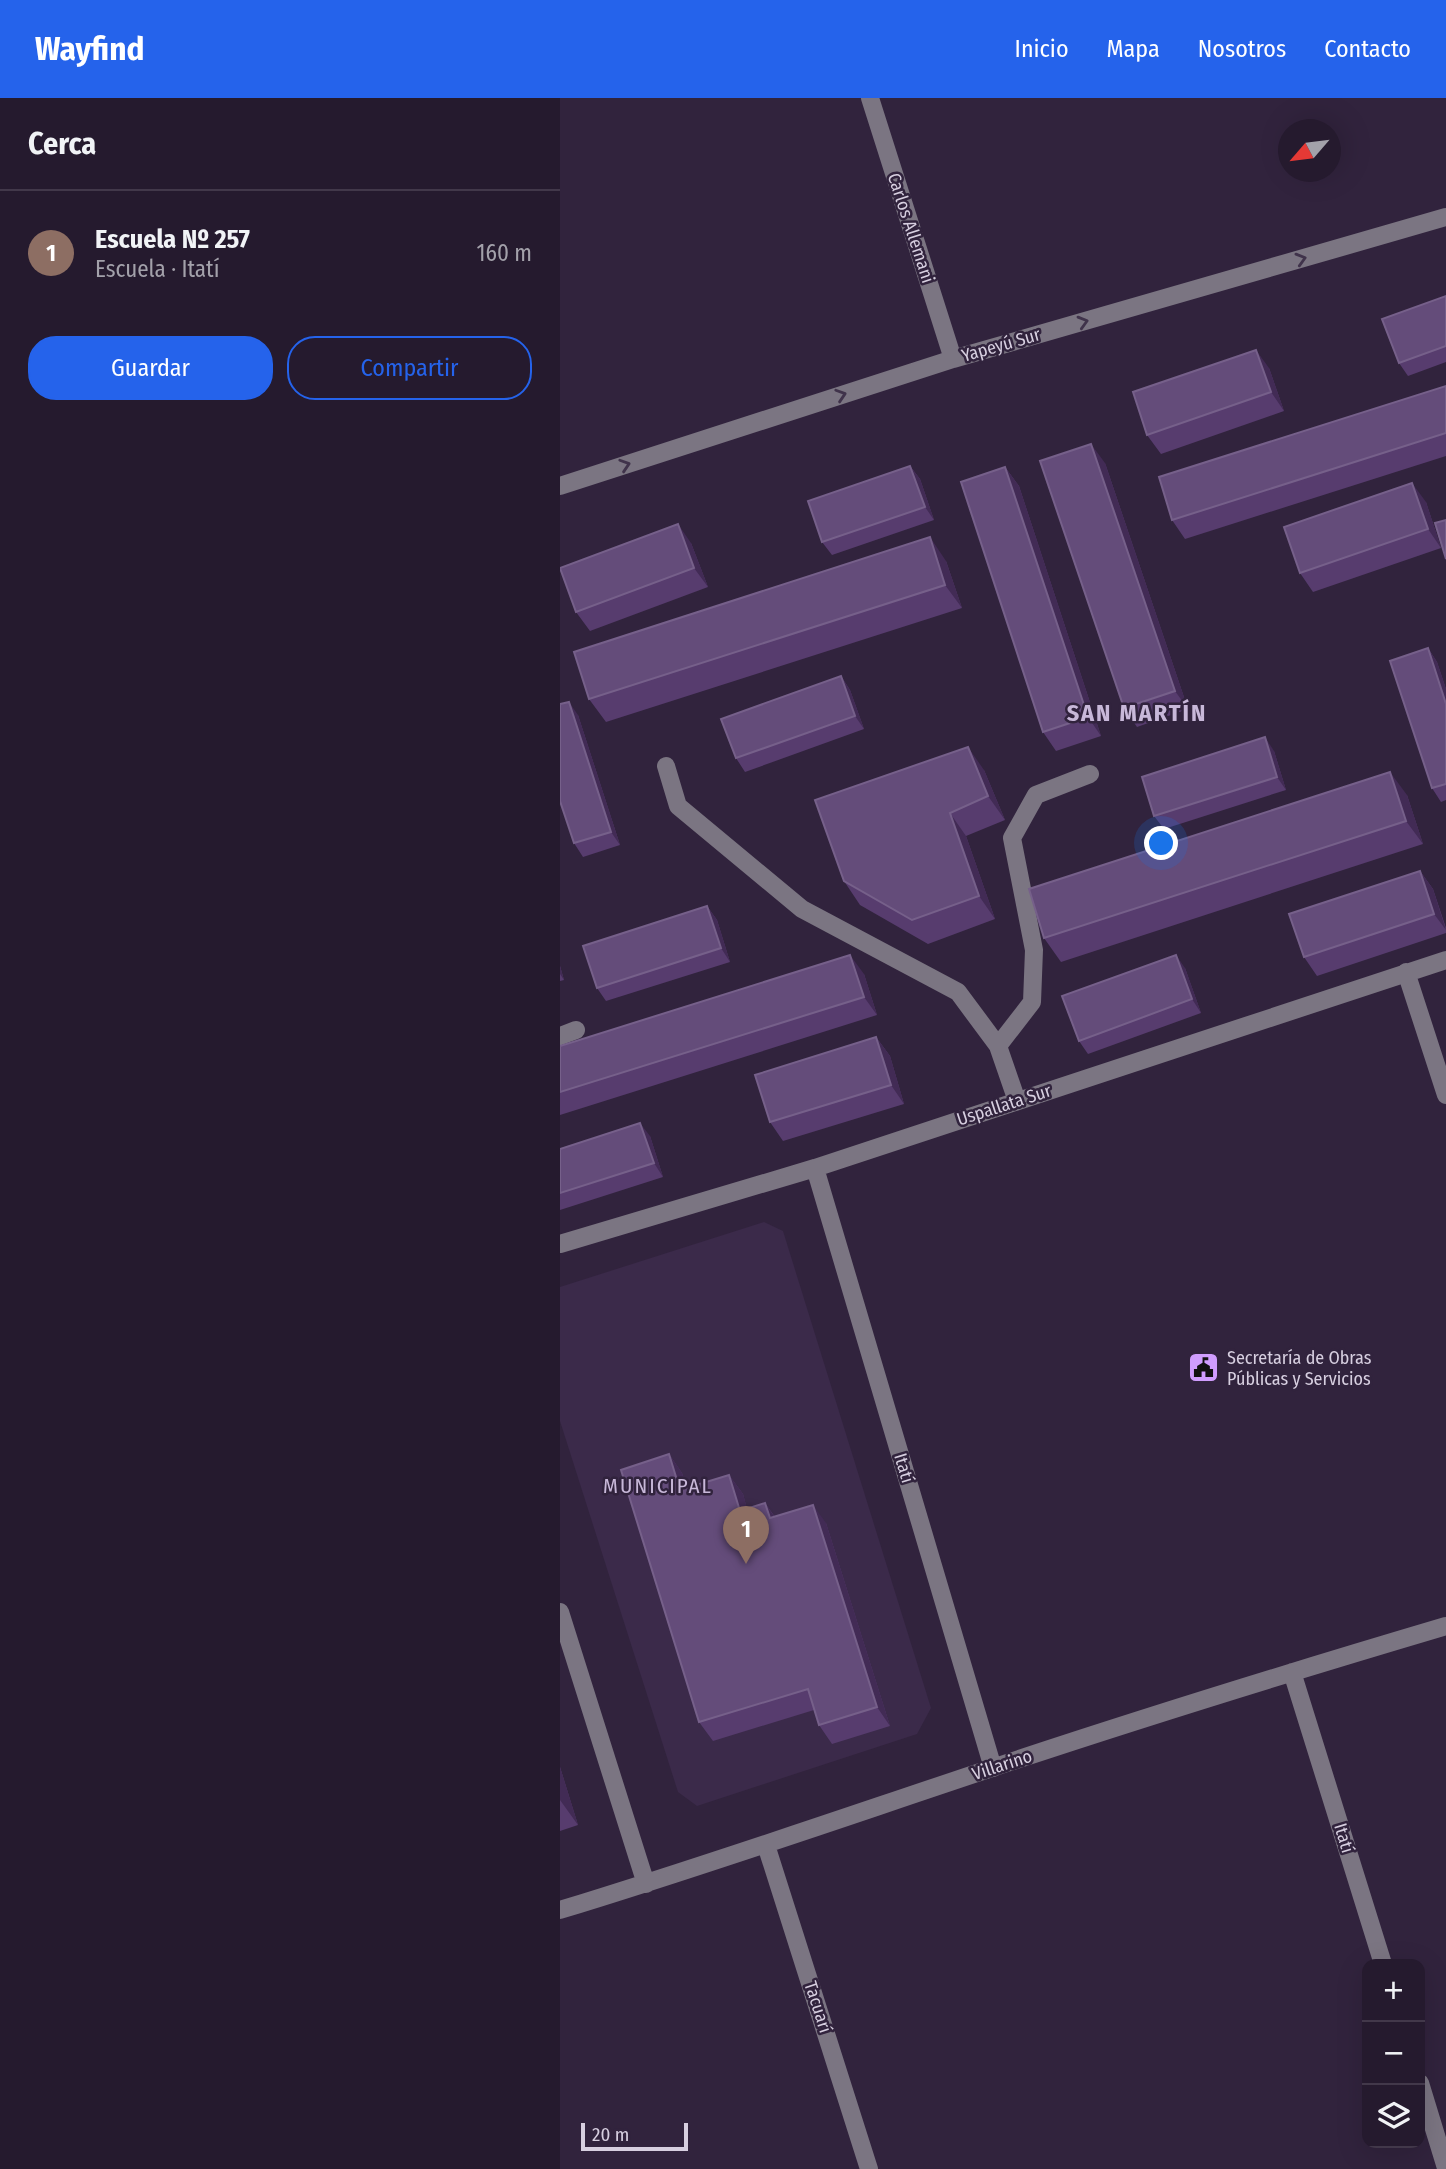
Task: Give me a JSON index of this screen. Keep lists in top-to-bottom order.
{
  "streets": {
    "street": [
      "Carlos Allemani",
      "Yapeyú Sur",
      "Uspallata Sur",
      "Itatí",
      "Villarino",
      "Tacuarí"
    ]
  },
  "crossings": [
    ["Carlos Allemani", "Yapeyú Sur"],
    ["Uspallata Sur", "Itatí"],
    ["Itatí", "Villarino"],
    ["Villarino", "Tacuarí"]
  ],
  "one_way": ["Yapeyú Sur"],
  "districts": ["SAN MARTÍN", "MUNICIPAL"],
  "places": {
    "public building": ["Secretaría de Obras Públicas y Servicios"]
  },
  "scale_bar": "20 m",
  "north": "bottom left",
  "page": {
    "header": "Wayfind",
    "nav": [
      "Inicio",
      "Mapa",
      "Nosotros",
      "Contacto"
    ],
    "heading": "Cerca",
    "list": [
      {
        "mark": "1",
        "name": "Escuela Nº 257",
        "note": "Escuela · Itatí",
        "value": "160 m"
      }
    ],
    "buttons": ["Guardar", "Compartir"],
    "pins": "1",
    "map_buttons": ["+", "−"],
    "scale": "20 m"
  }
}
